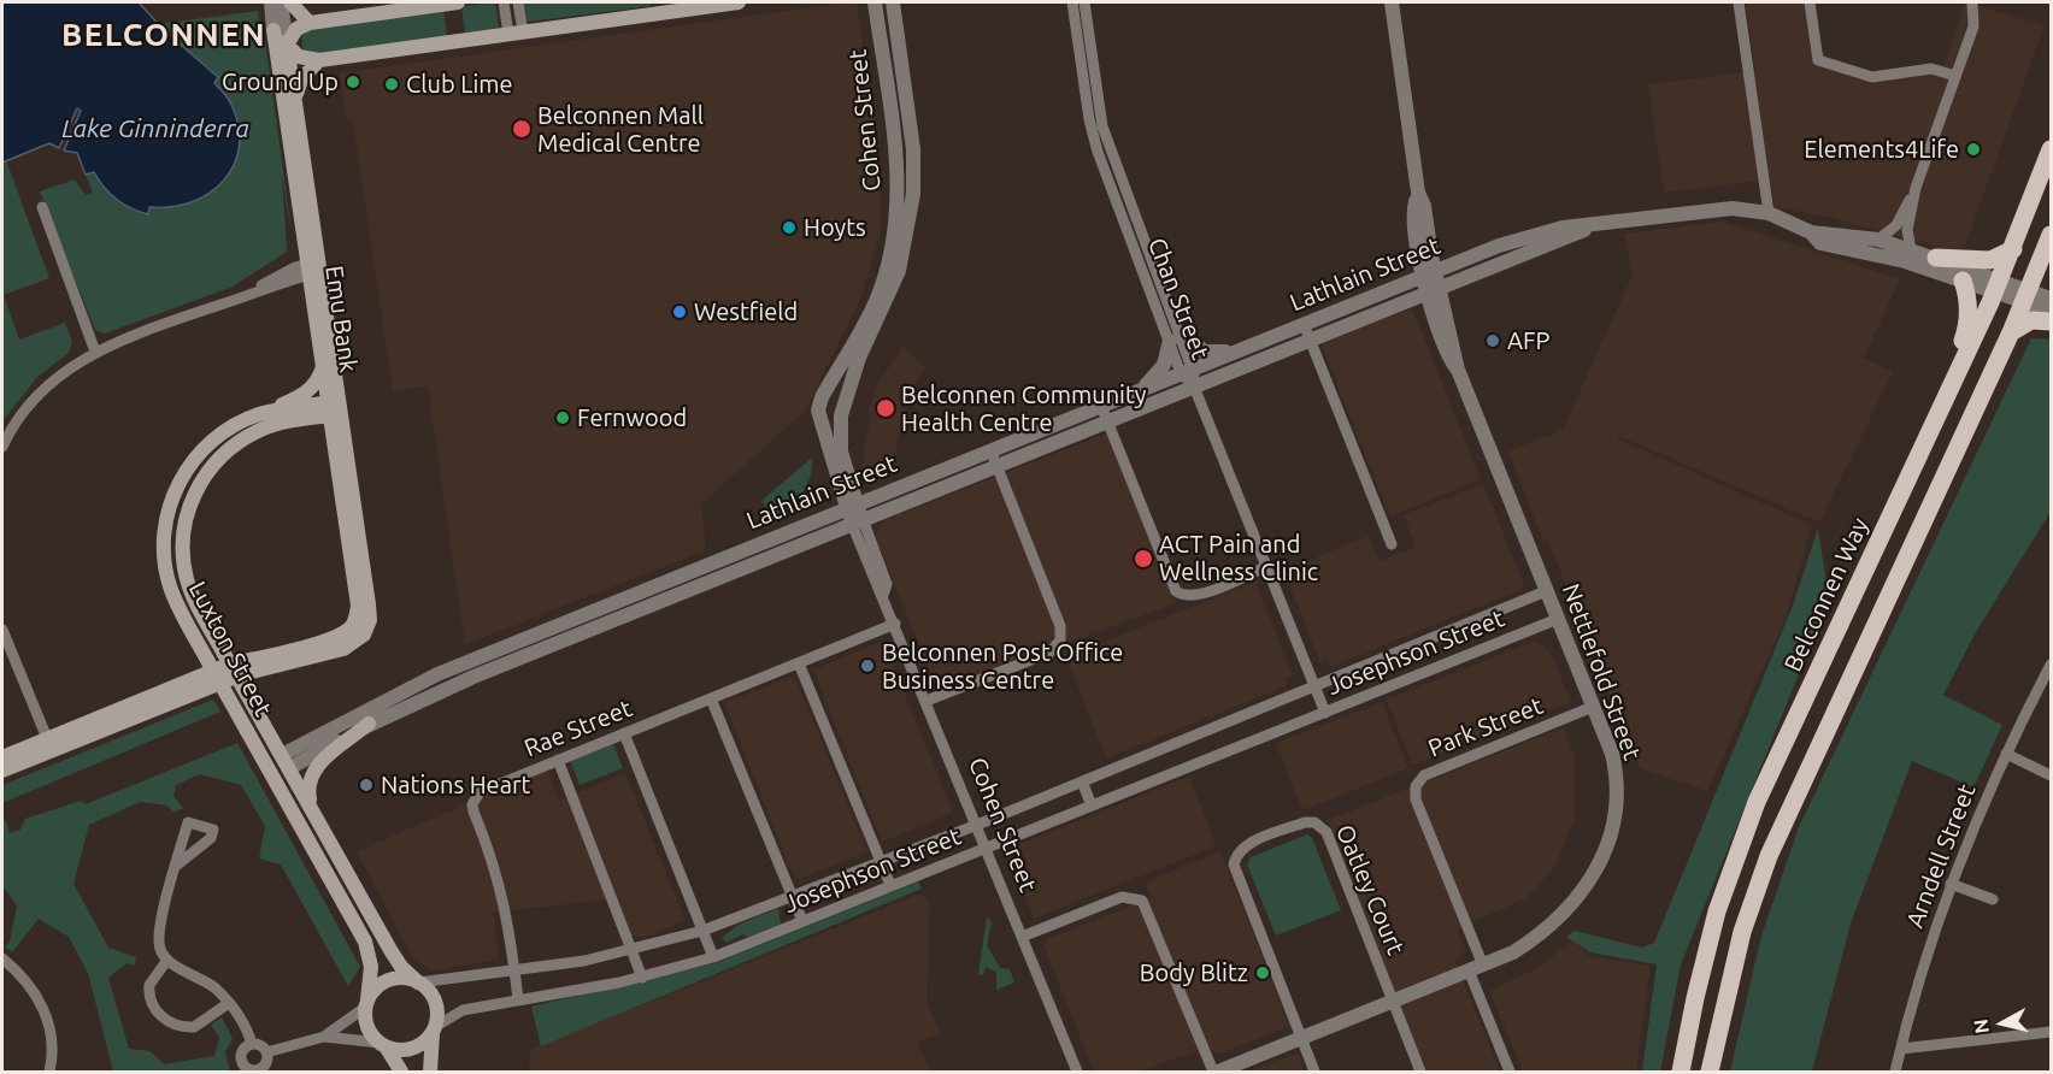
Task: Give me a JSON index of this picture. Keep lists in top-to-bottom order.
{
  "streets": {
    "main road": ["Emu Bank", "Belconnen Way", "Luxton Street"],
    "street": [
      "Cohen Street",
      "Lathlain Street",
      "Chan Street",
      "Josephson Street",
      "Nettlefold Street",
      "Park Street",
      "Rae Street",
      "Arndell Street",
      "Oatley Court"
    ]
  },
  "crossings": [
    ["Cohen Street", "Lathlain Street"],
    ["Cohen Street", "Josephson Street"],
    ["Cohen Street", "Rae Street"],
    ["Lathlain Street", "Chan Street"],
    ["Lathlain Street", "Belconnen Way"],
    ["Lathlain Street", "Luxton Street"],
    ["Lathlain Street", "Nettlefold Street"],
    ["Emu Bank", "Luxton Street"],
    ["Luxton Street", "Josephson Street"],
    ["Josephson Street", "Nettlefold Street"],
    ["Josephson Street", "Rae Street"],
    ["Nettlefold Street", "Park Street"],
    ["Nettlefold Street", "Oatley Court"]
  ],
  "districts": ["BELCONNEN"],
  "water": ["Lake Ginninderra"],
  "places": [
    "Ground Up",
    "Club Lime",
    "Belconnen Mall Medical Centre",
    "Elements4Life",
    "Hoyts",
    "Westfield",
    "AFP",
    "Belconnen Community Health Centre",
    "Fernwood",
    "ACT Pain and Wellness Clinic",
    "Belconnen Post Office Business Centre",
    "Nations Heart",
    "Body Blitz"
  ],
  "north": "left"
}
